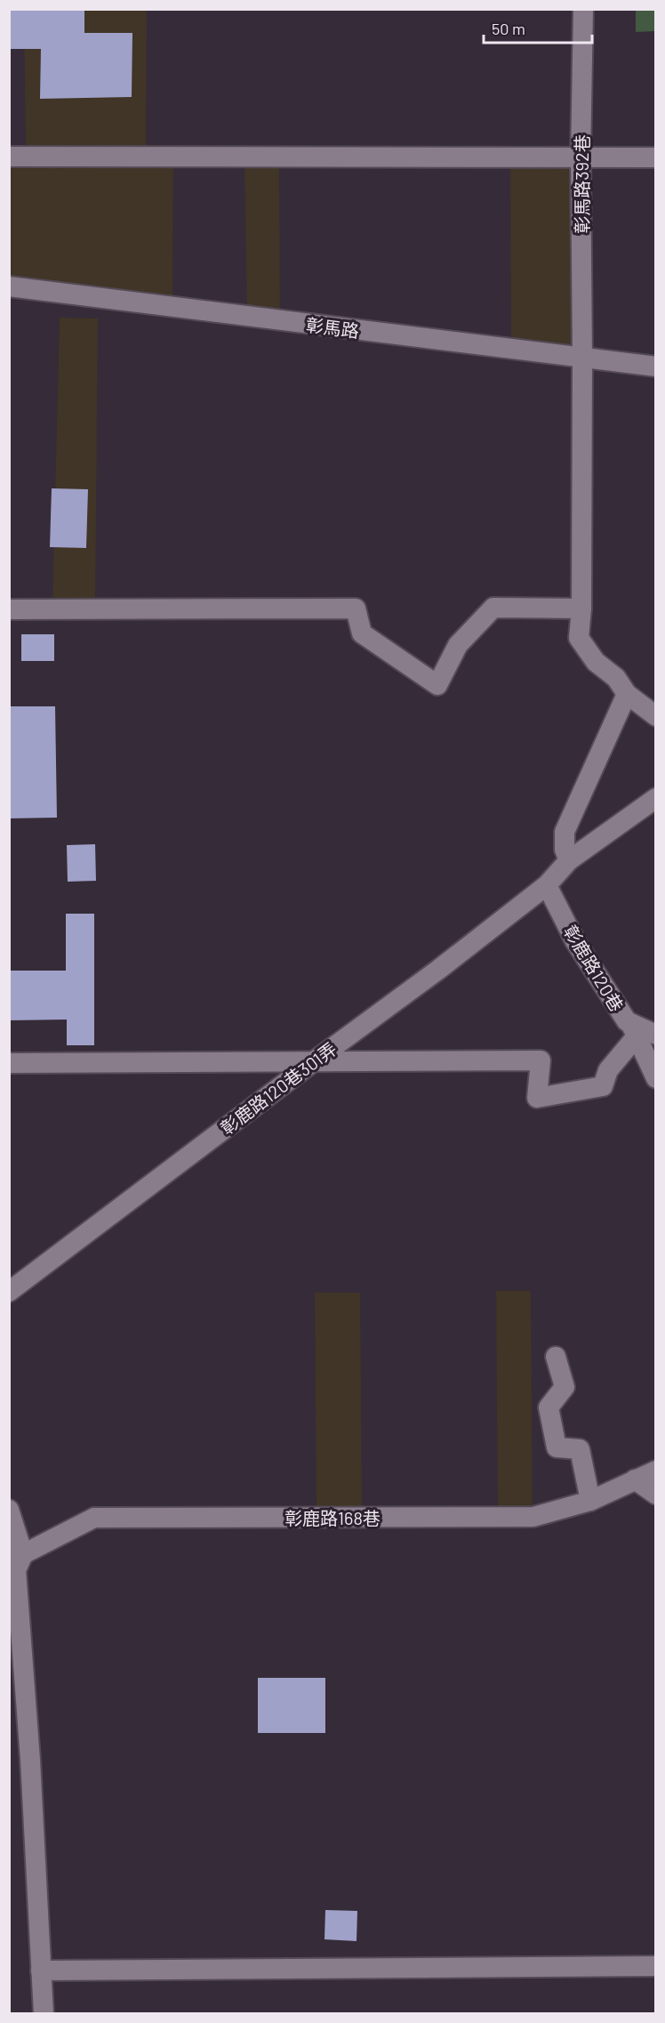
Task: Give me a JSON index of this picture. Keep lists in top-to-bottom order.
{
  "streets": {
    "street": [
      "彰馬路392巷",
      "彰馬路",
      "彰鹿路120巷",
      "彰鹿路120巷301弄",
      "彰鹿路168巷"
    ]
  },
  "crossings": [
    ["彰馬路392巷", "彰馬路"],
    ["彰鹿路120巷", "彰鹿路120巷301弄"]
  ],
  "scale_bar": "50 m"
}
